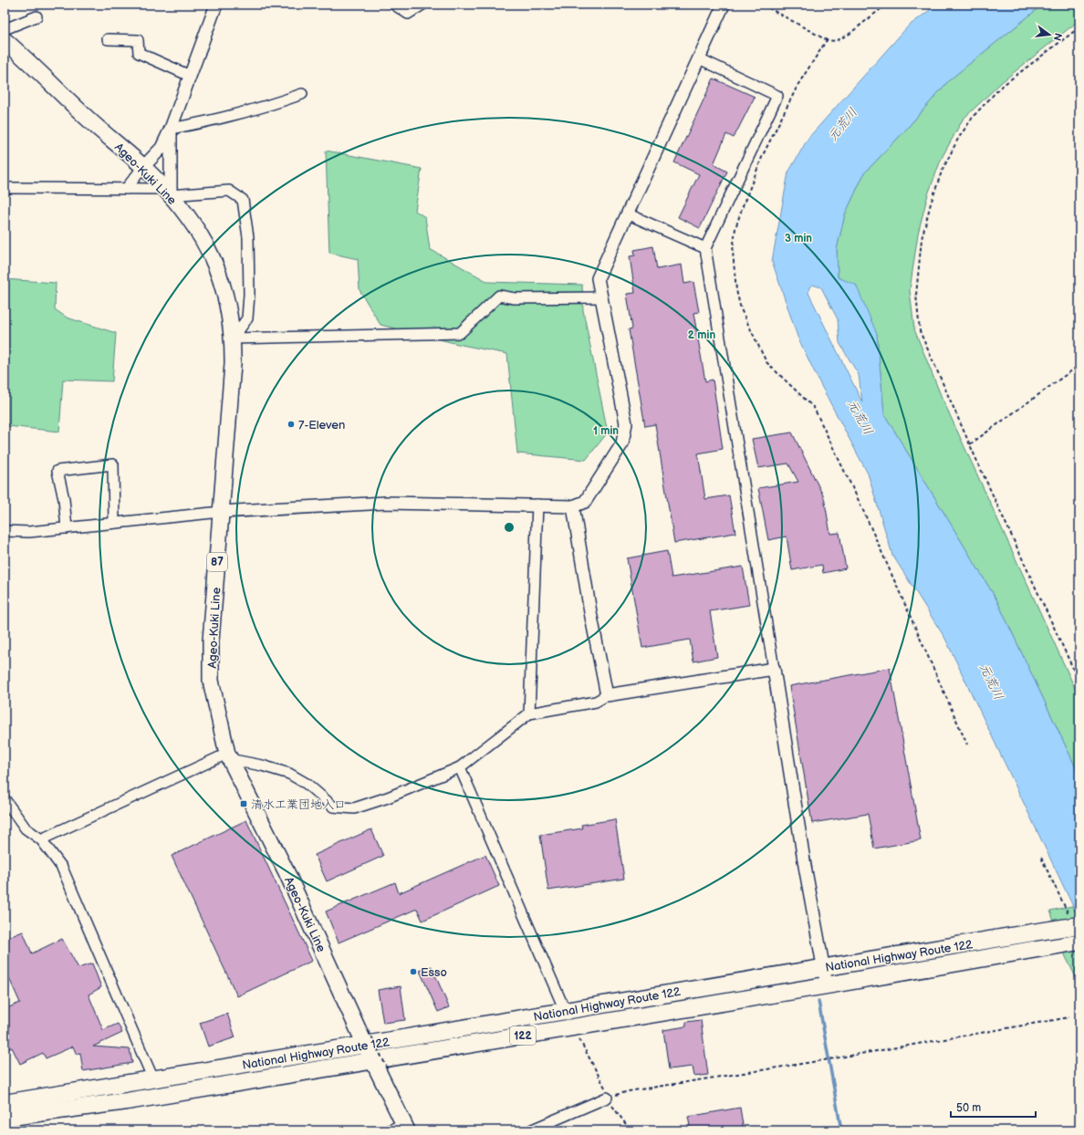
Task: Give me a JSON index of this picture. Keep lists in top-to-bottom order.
{
  "streets": {
    "highway": ["National Highway Route 122", "122"],
    "main road": ["Ageo-Kuki Line", "87"]
  },
  "crossings": [
    ["Ageo-Kuki Line", "National Highway Route 122"]
  ],
  "water": ["元荒川"],
  "places": {
    "other": ["7-Eleven", "Esso"],
    "transit": ["清水工業団地入口"]
  },
  "scale_bar": "50 m",
  "north": "right",
  "rings": ["3 min", "2 min", "1 min"]
}
